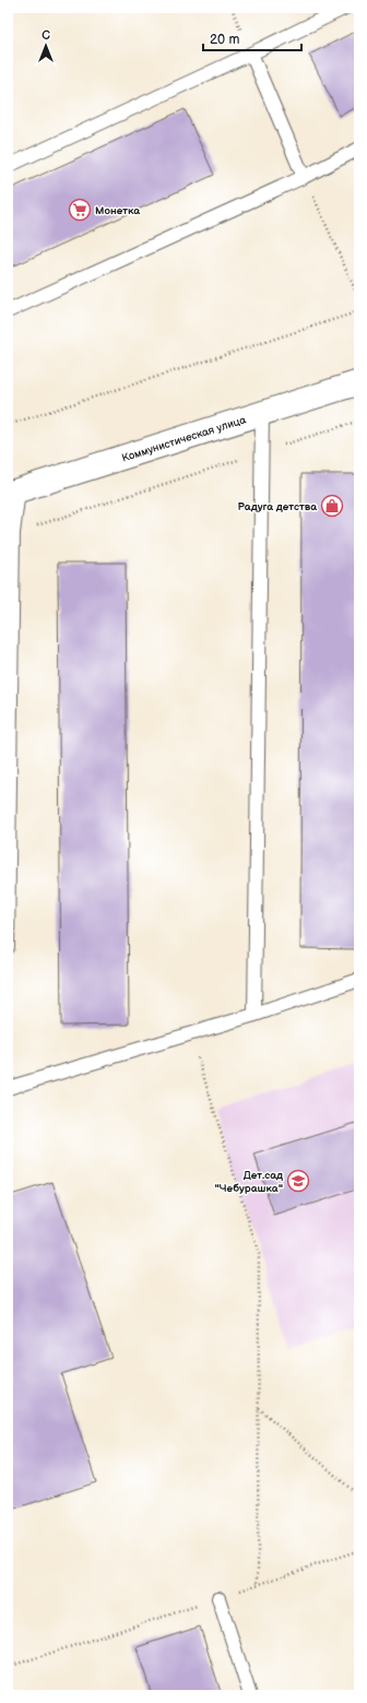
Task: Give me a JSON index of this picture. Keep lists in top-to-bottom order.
{
  "streets": {
    "street": ["Коммунистическая улица"]
  },
  "places": {
    "supermarket": ["Монетка"],
    "shop": ["Радуга детства"],
    "school or university": ["Дет.сад \"Чебурашка\""]
  },
  "scale_bar": "20 m",
  "north": "top"
}
